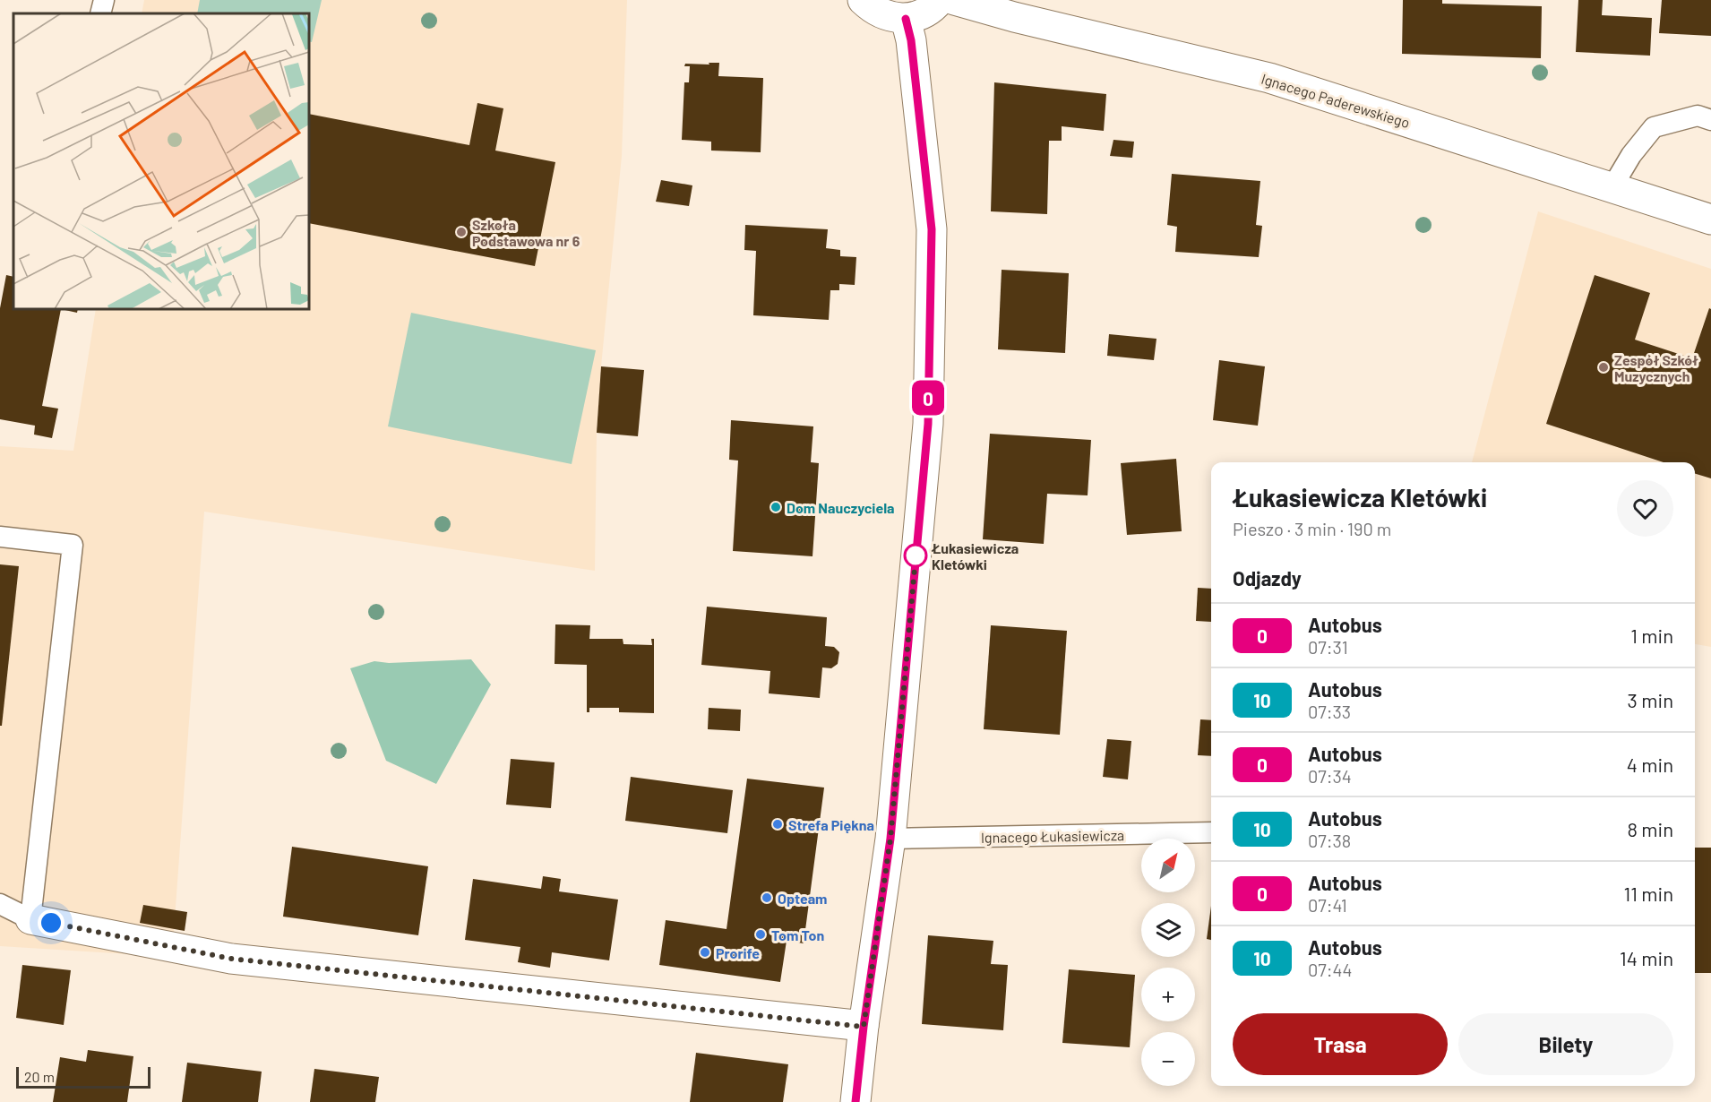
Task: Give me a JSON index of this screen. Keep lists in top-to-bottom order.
{
  "streets": {
    "street": ["Ignacego Paderewskiego"],
    "lane": ["Ignacego Łukasiewicza"]
  },
  "places": [
    "Szkoła Podstawowa nr 6",
    "Zespół Szkół Muzycznych",
    "Dom Nauczyciela",
    "Łukasiewicza Kletówki",
    "Strefa Piękna",
    "Opteam",
    "Tom Ton",
    "Prorife"
  ],
  "lines": ["bus line 0"],
  "scale_bar": "20 m",
  "north": "top right",
  "page": {
    "on_map": "0",
    "heading": [
      ["Łukasiewicza Kletówki", "Pieszo · 3 min · 190 m"],
      "Odjazdy"
    ],
    "list": [
      {
        "mark": "0",
        "name": "Autobus",
        "note": "07:31",
        "value": "1 min"
      },
      {
        "mark": "10",
        "name": "Autobus",
        "note": "07:33",
        "value": "3 min"
      },
      {
        "mark": "0",
        "name": "Autobus",
        "note": "07:34",
        "value": "4 min"
      },
      {
        "mark": "10",
        "name": "Autobus",
        "note": "07:38",
        "value": "8 min"
      },
      {
        "mark": "0",
        "name": "Autobus",
        "note": "07:41",
        "value": "11 min"
      },
      {
        "mark": "10",
        "name": "Autobus",
        "note": "07:44",
        "value": "14 min"
      }
    ],
    "map_buttons": ["+", "−"],
    "buttons": ["Trasa", "Bilety"],
    "scale": "20 m"
  }
}
